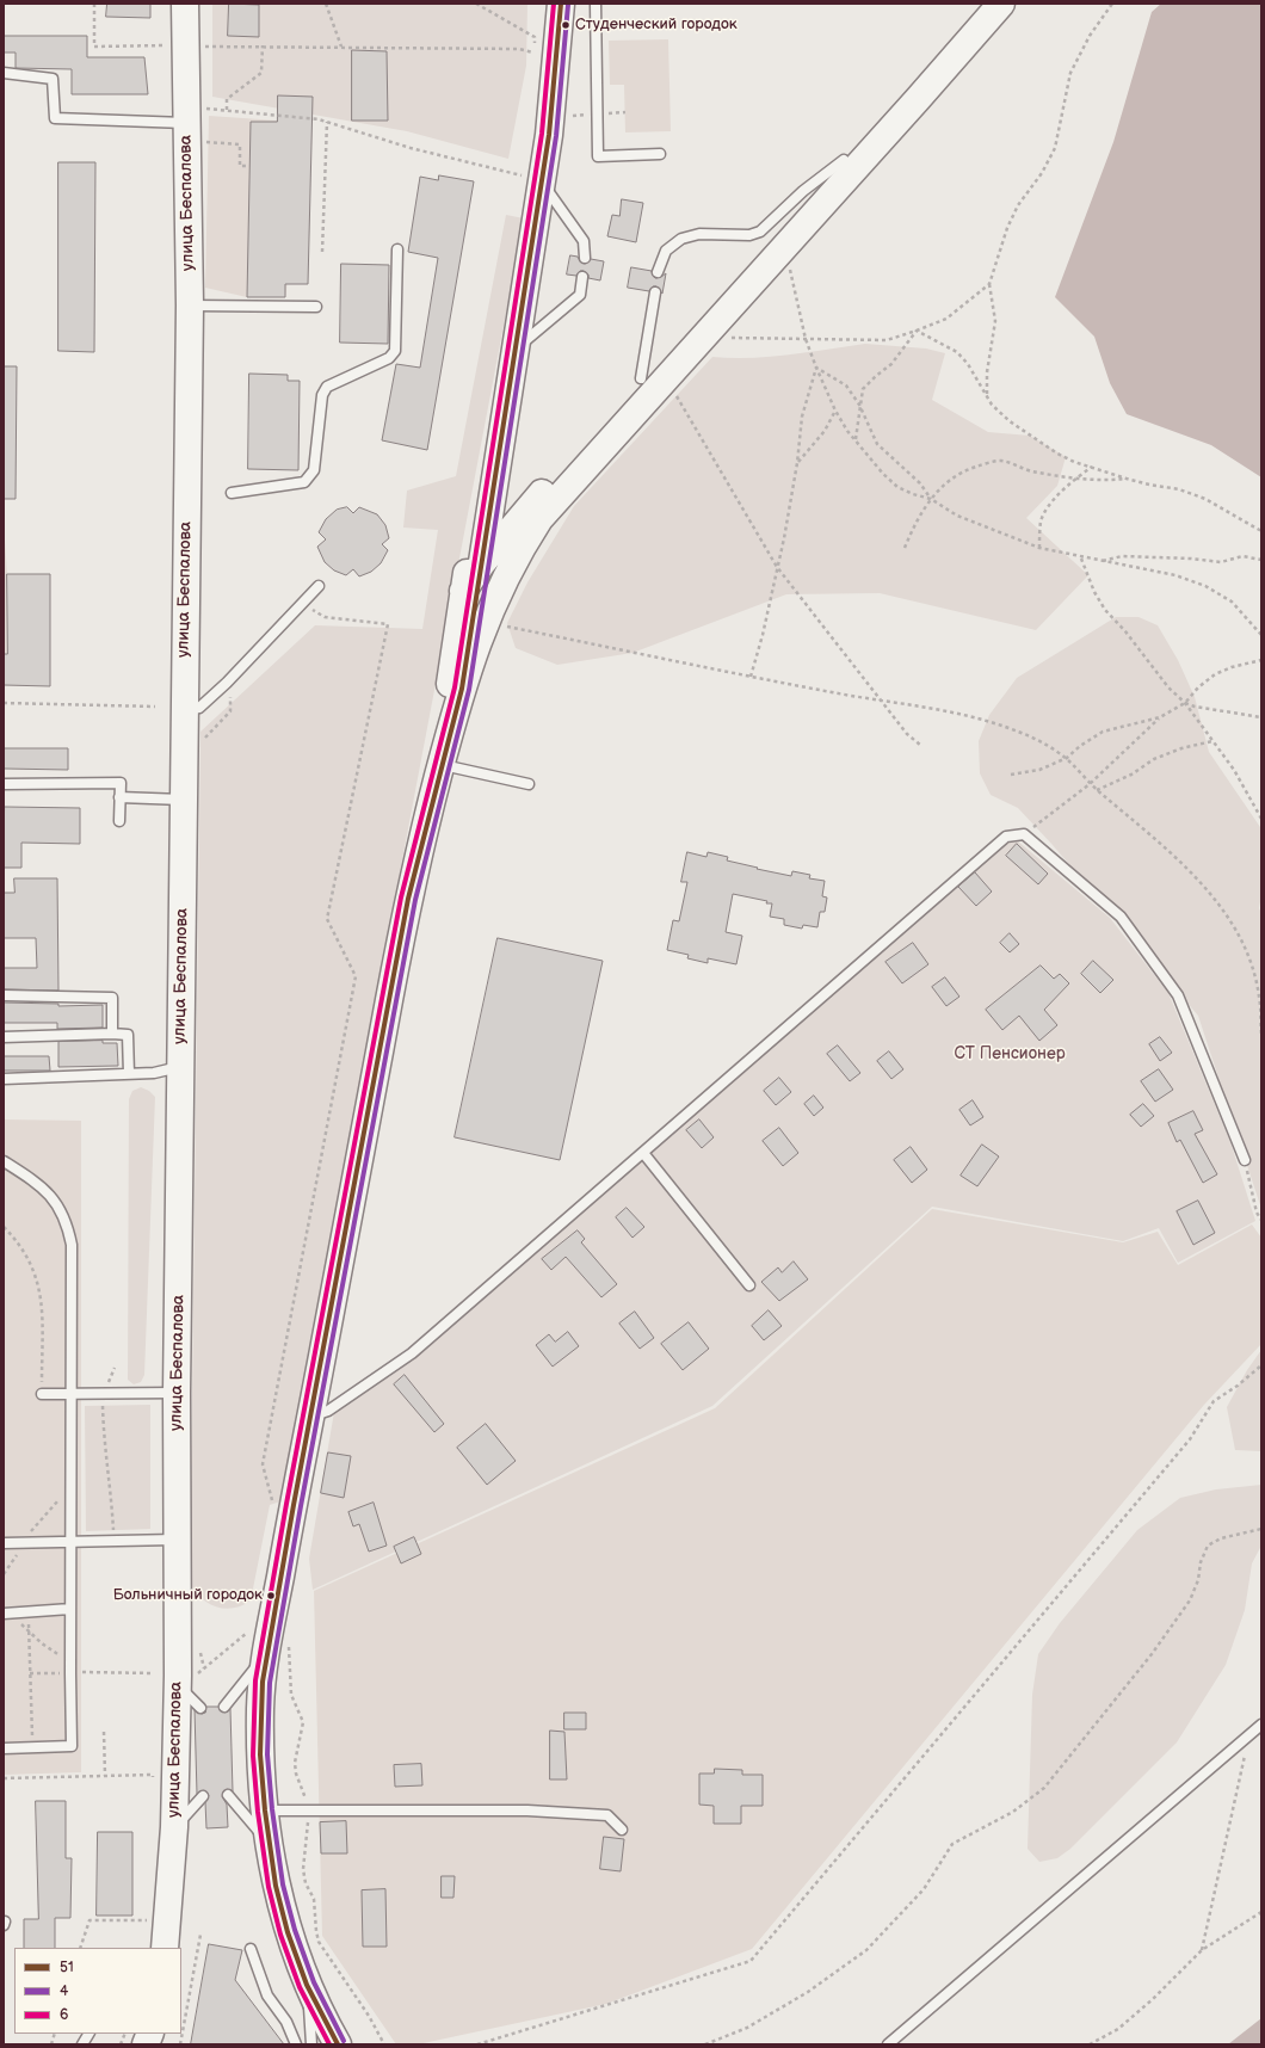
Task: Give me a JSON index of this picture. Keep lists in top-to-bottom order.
{
  "streets": {
    "main road": ["улица Беспалова"]
  },
  "parks": ["СТ Пенсионер"],
  "places": ["Студенческий городок", "Больничный городок"],
  "lines": ["transit line 51", "transit line 6", "transit line 4"],
  "legend": ["51", "4", "6"]
}
